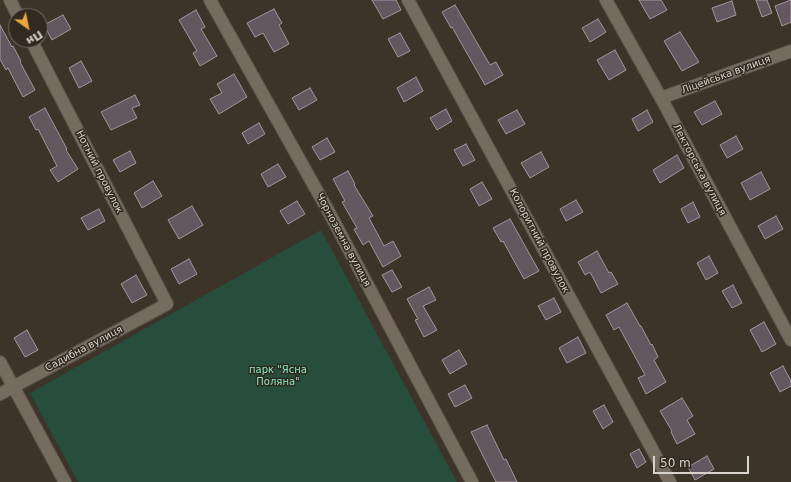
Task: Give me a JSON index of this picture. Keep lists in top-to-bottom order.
{
  "streets": {
    "street": [
      "Ліцейська вулиця",
      "Лекторська вулиця",
      "Нотний провулок",
      "Чорноземна вулиця",
      "Колоритний провулок",
      "Садибна вулиця"
    ]
  },
  "crossings": [
    ["Ліцейська вулиця", "Лекторська вулиця"],
    ["Нотний провулок", "Садибна вулиця"]
  ],
  "parks": ["парк \"Ясна Поляна\""],
  "scale_bar": "50 m",
  "north": "bottom right"
}
